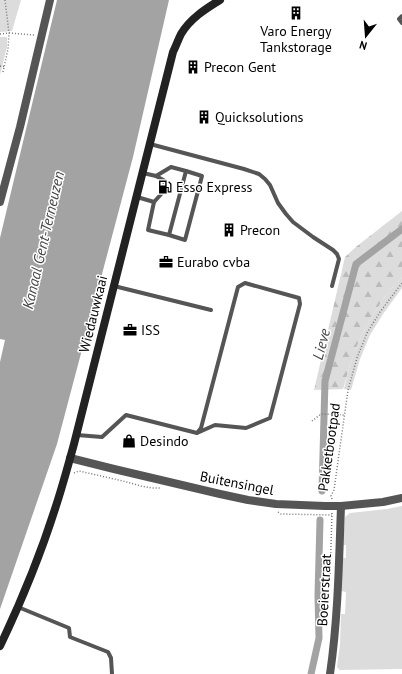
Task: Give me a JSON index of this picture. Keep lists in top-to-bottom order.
{
  "streets": {
    "main road": ["Wiedauwkaai"],
    "street": ["Buitensingel", "Boeierstraat"],
    "path": ["Pakketbootpad"]
  },
  "crossings": [
    ["Wiedauwkaai", "Buitensingel"],
    ["Pakketbootpad", "Buitensingel"],
    ["Buitensingel", "Boeierstraat"]
  ],
  "water": ["Kanaal Gent-Terneuzen", "Lieve"],
  "places": {
    "building": [
      "Varo Energy Tankstorage",
      "Precon Gent",
      "Quicksolutions",
      "Precon"
    ],
    "fuel station": ["Esso Express"],
    "office": ["Eurabo cvba", "ISS"],
    "shop": ["Desindo"]
  },
  "north": "bottom"
}
